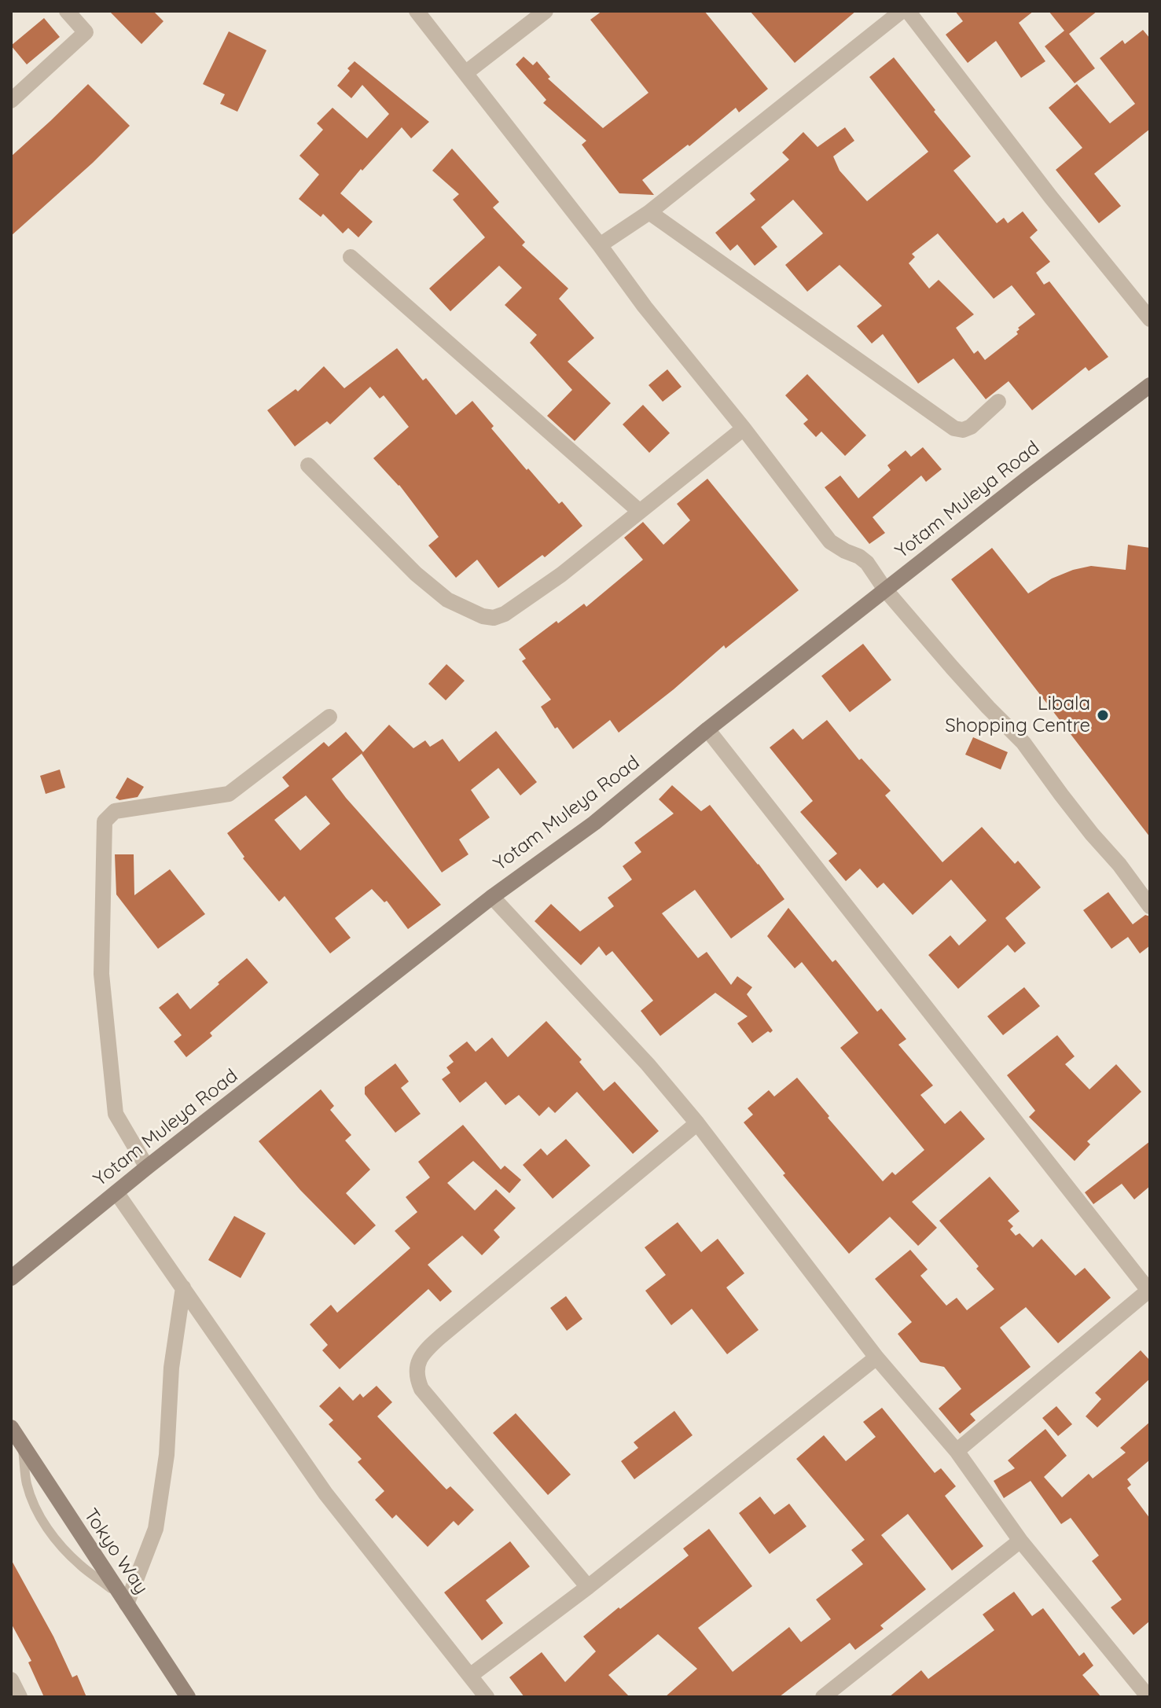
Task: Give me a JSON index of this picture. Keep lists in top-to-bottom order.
{
  "streets": {
    "street": ["Yotam Muleya Road", "Tokyo Way"]
  },
  "places": ["Libala Shopping Centre"]
}
